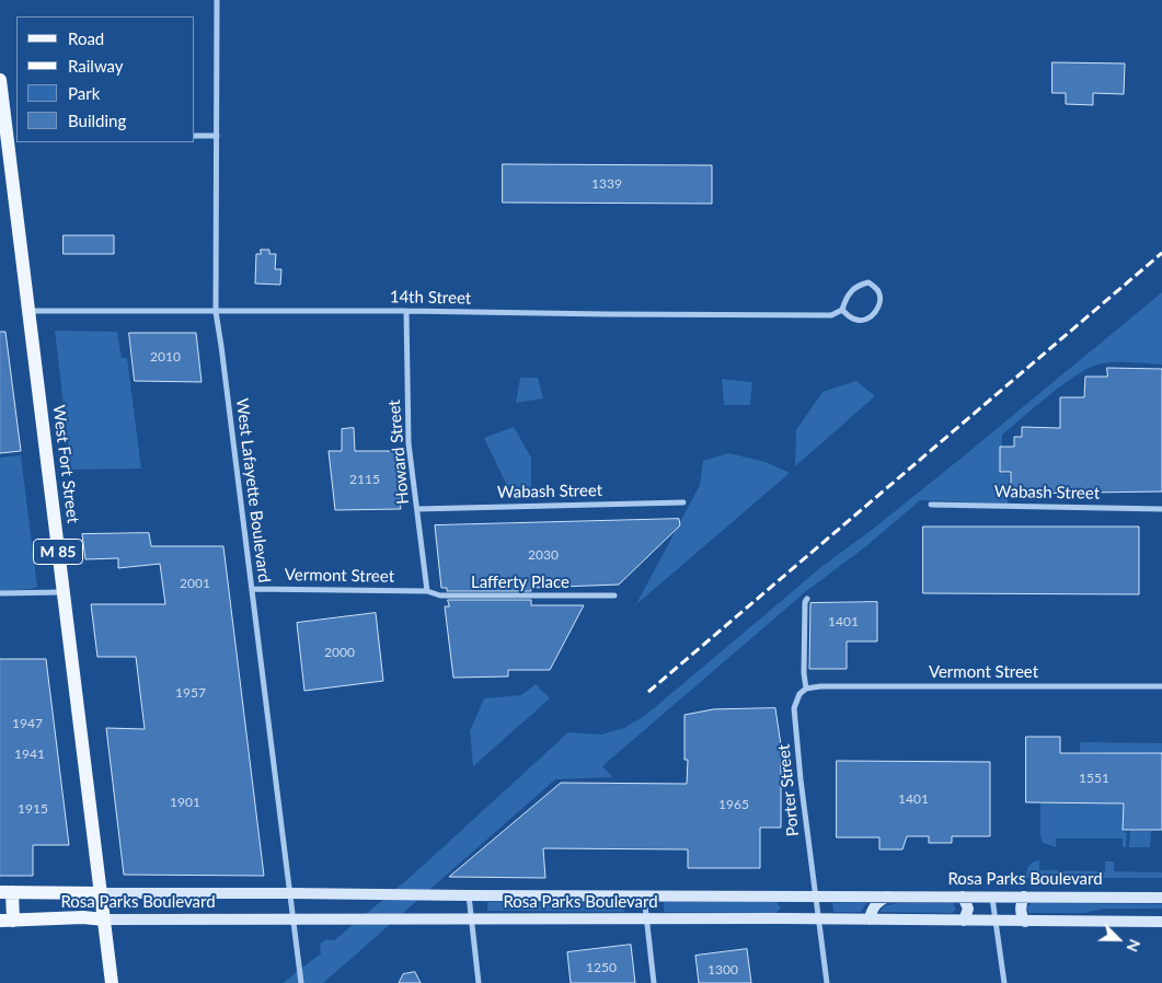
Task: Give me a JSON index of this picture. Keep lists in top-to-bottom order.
{
  "streets": {
    "main road": ["West Fort Street", "M 85", "Rosa Parks Boulevard"],
    "street": [
      "14th Street",
      "Howard Street",
      "West Lafayette Boulevard",
      "Wabash Street",
      "Vermont Street",
      "Lafferty Place",
      "Porter Street"
    ]
  },
  "crossings": [
    ["14th Street", "Howard Street"],
    ["14th Street", "West Fort Street"],
    ["14th Street", "West Lafayette Boulevard"],
    ["Howard Street", "Wabash Street"],
    ["Howard Street", "Vermont Street"],
    ["Howard Street", "Lafferty Place"],
    ["West Fort Street", "Rosa Parks Boulevard"],
    ["West Lafayette Boulevard", "Vermont Street"],
    ["West Lafayette Boulevard", "Rosa Parks Boulevard"],
    ["Vermont Street", "Lafferty Place"],
    ["Vermont Street", "Porter Street"],
    ["Porter Street", "Rosa Parks Boulevard"]
  ],
  "house_numbers": [
    "1339",
    "2010",
    "2115",
    "2030",
    "2001",
    "1401",
    "2000",
    "1957",
    "1947",
    "1941",
    "1551",
    "1401",
    "1901",
    "1965",
    "1915",
    "1250",
    "1300"
  ],
  "legend": [
    "Road",
    "Railway",
    "Park",
    "Building"
  ],
  "north": "bottom right"
}
